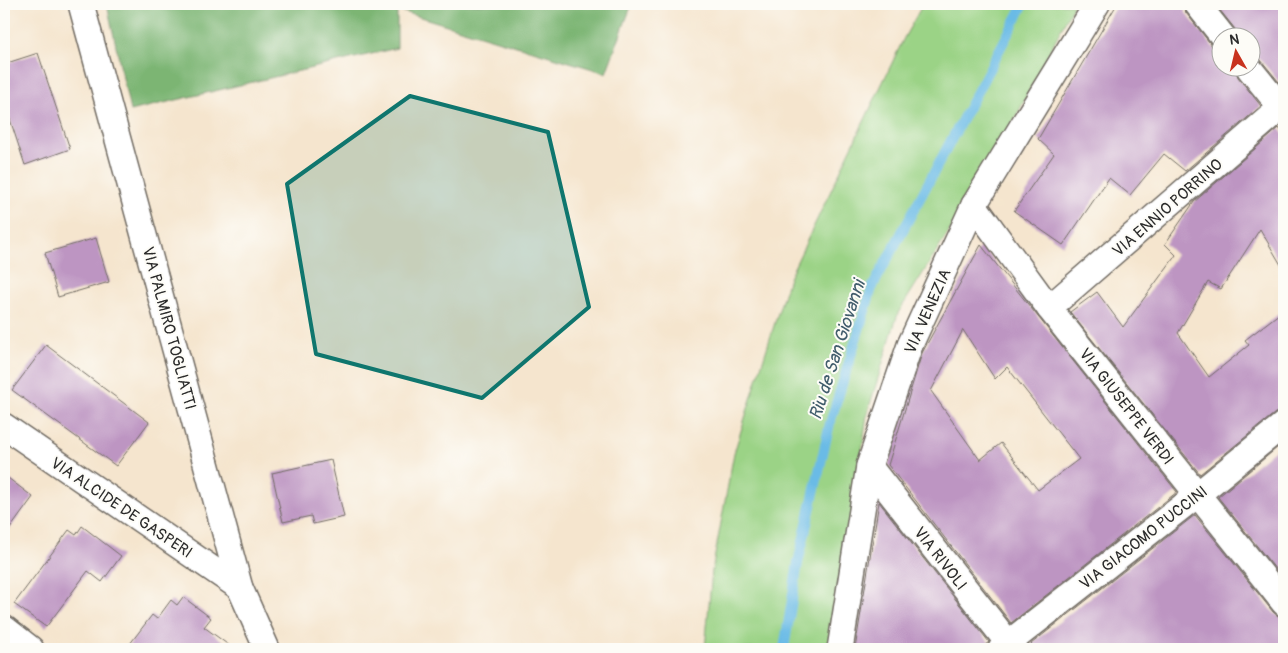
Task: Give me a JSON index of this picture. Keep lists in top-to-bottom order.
{
  "streets": {
    "street": [
      "VIA ENNIO PORRINO",
      "VIA VENEZIA",
      "VIA PALMIRO TOGLIATTI",
      "VIA GIUSEPPE VERDI",
      "VIA ALCIDE DE GASPERI",
      "VIA GIACOMO PUCCINI",
      "VIA RIVOLI"
    ]
  },
  "crossings": [
    ["VIA ENNIO PORRINO", "VIA GIUSEPPE VERDI"],
    ["VIA VENEZIA", "VIA GIUSEPPE VERDI"],
    ["VIA VENEZIA", "VIA RIVOLI"],
    ["VIA PALMIRO TOGLIATTI", "VIA ALCIDE DE GASPERI"],
    ["VIA GIUSEPPE VERDI", "VIA GIACOMO PUCCINI"],
    ["VIA GIACOMO PUCCINI", "VIA RIVOLI"]
  ],
  "water": ["Riu de San Giovanni"],
  "north": "top"
}
